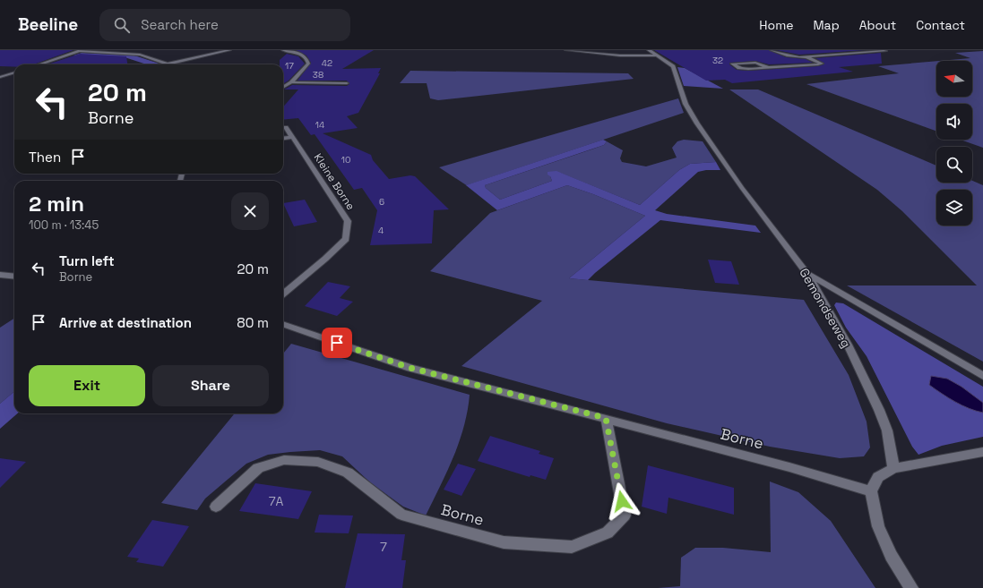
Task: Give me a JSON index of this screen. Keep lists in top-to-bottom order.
{
  "streets": {
    "street": ["Kleine Borne", "Gemondseweg", "Borne"]
  },
  "house_numbers": [
    "32",
    "42",
    "17",
    "38",
    "14",
    "10",
    "6",
    "4",
    "7A",
    "7"
  ],
  "north": "left",
  "page": {
    "header": "Beeline",
    "search": "Search here",
    "nav": [
      "Home",
      "Map",
      "About",
      "Contact"
    ],
    "turn": ["20 m", "Borne"],
    "then": "Then",
    "heading": ["2 min", "100 m · 13:45"],
    "list": [
      {
        "name": "Turn left",
        "note": "Borne",
        "value": "20 m"
      },
      {
        "name": "Arrive at destination",
        "value": "80 m"
      }
    ],
    "buttons": ["Exit", "Share"]
  }
}
